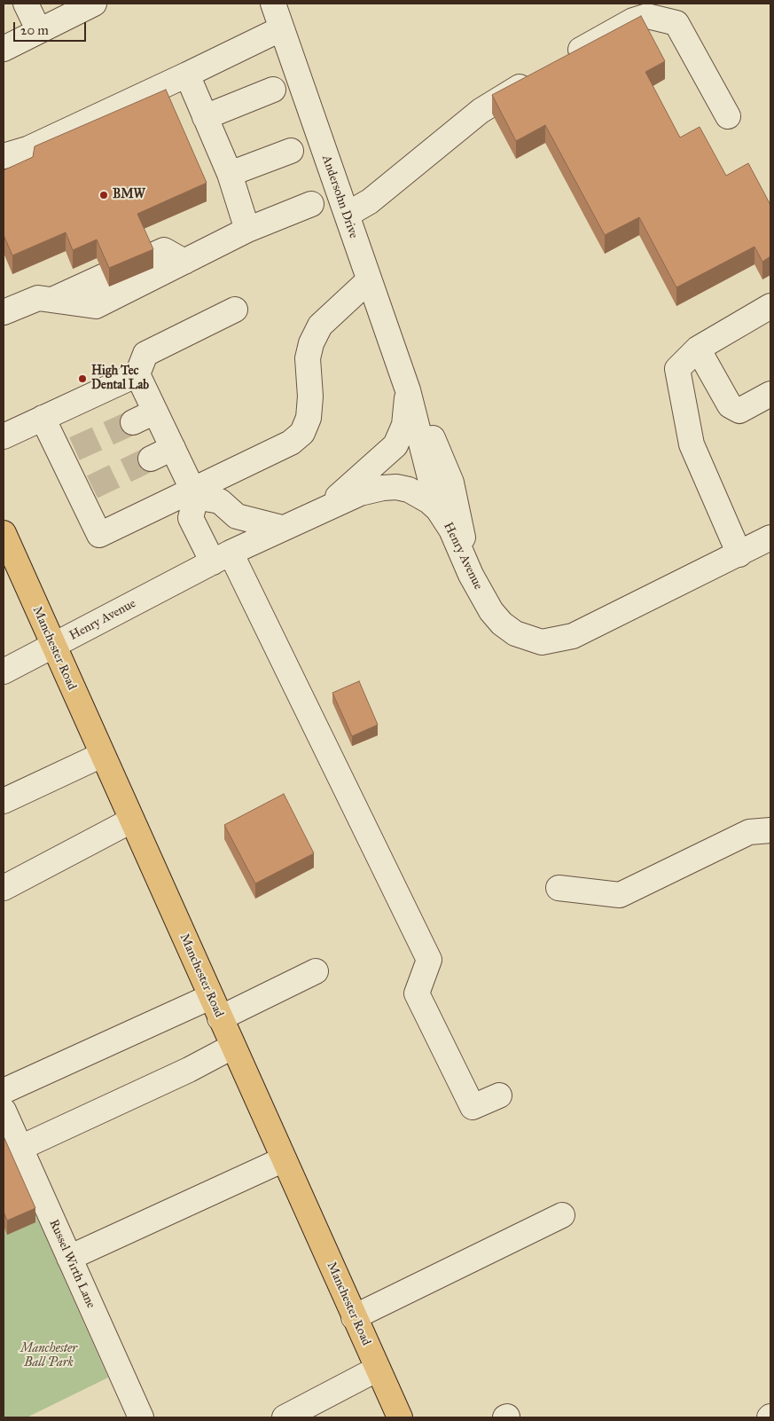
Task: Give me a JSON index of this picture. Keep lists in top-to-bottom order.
{
  "streets": {
    "highway": ["Manchester Road"],
    "street": ["Andersohn Drive", "Henry Avenue", "Russel Wirth Lane"]
  },
  "crossings": [
    ["Andersohn Drive", "Henry Avenue"],
    ["Henry Avenue", "Manchester Road"]
  ],
  "parks": ["Manchester Ball Park"],
  "places": ["BMW", "High Tec Dental Lab"],
  "scale_bar": "20 m"
}
